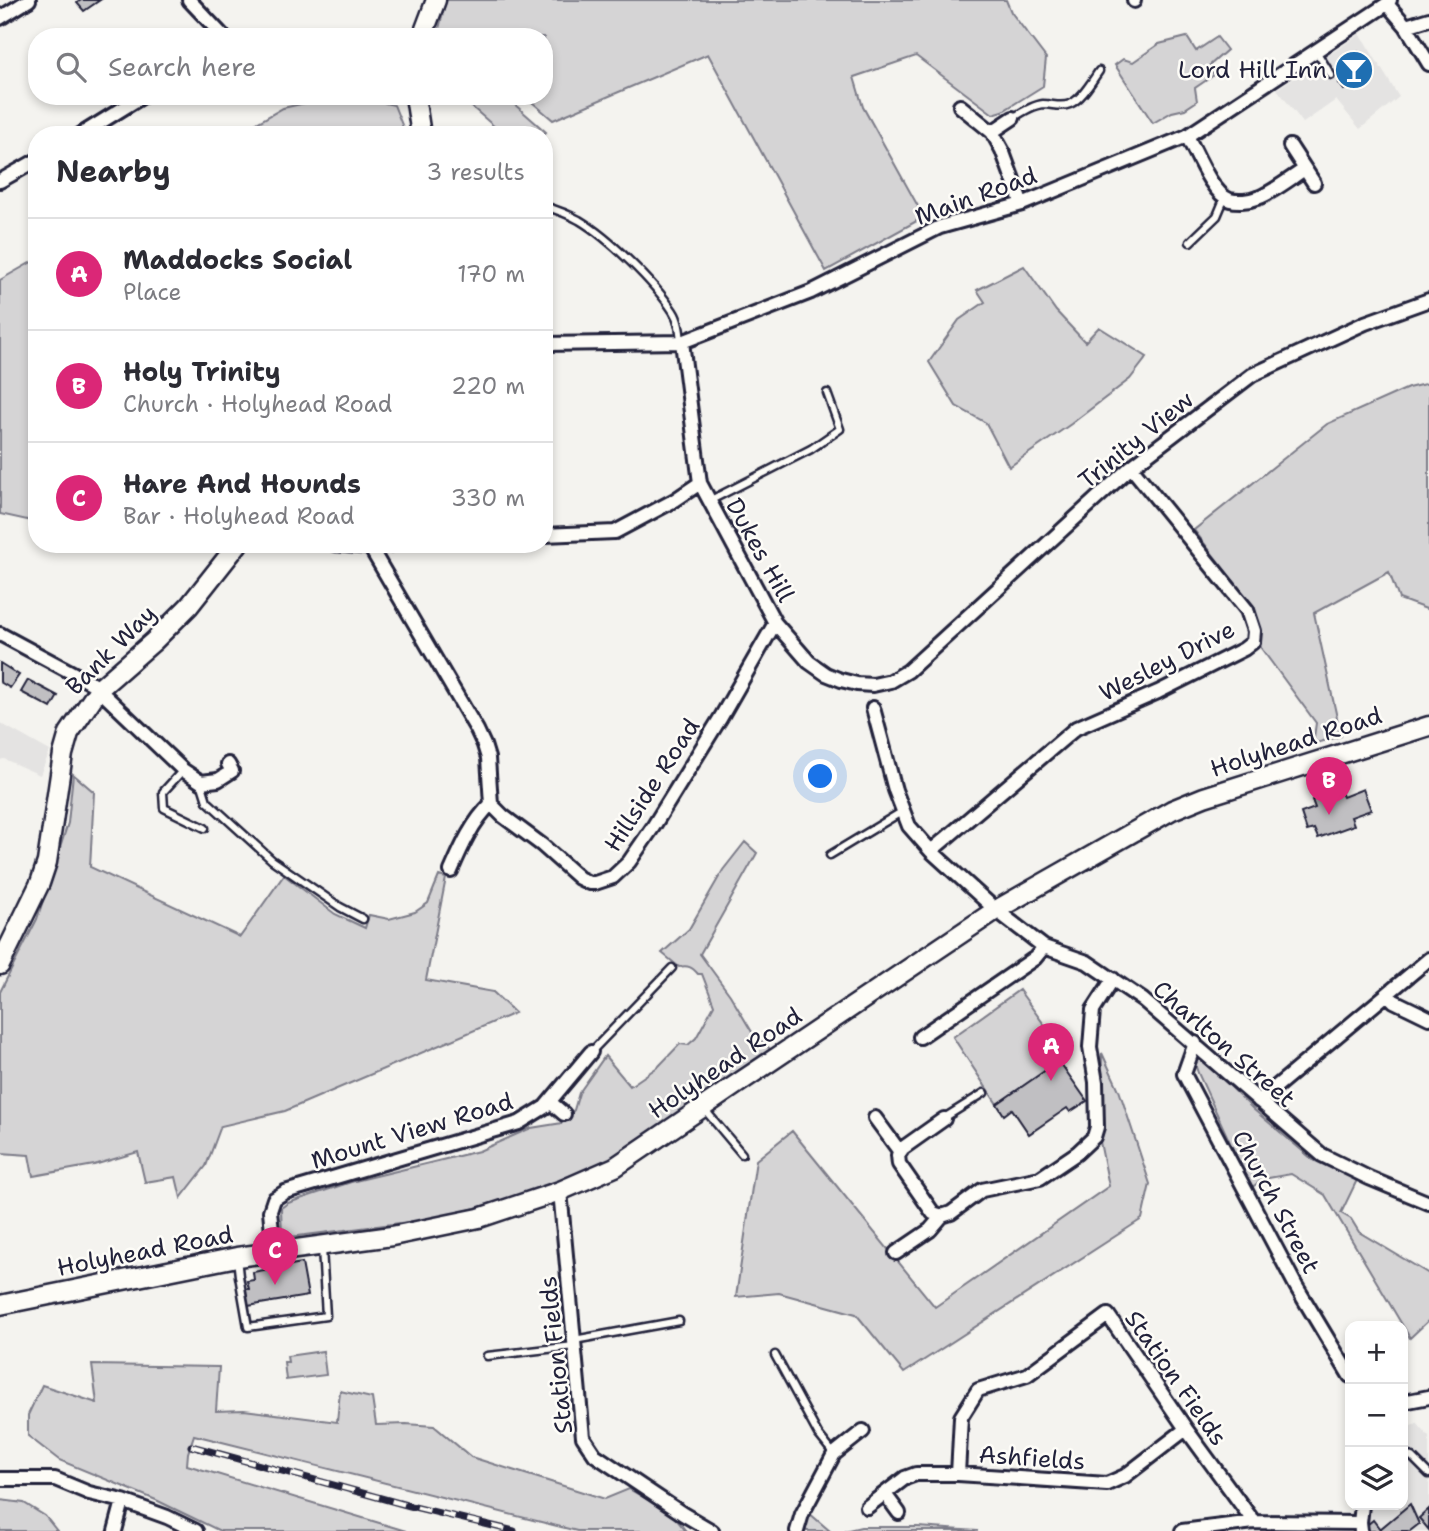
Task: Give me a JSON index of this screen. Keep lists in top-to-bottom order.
{
  "streets": {
    "street": [
      "Main Road",
      "Trinity View",
      "Dukes Hill",
      "Bank Way",
      "Wesley Drive",
      "Holyhead Road",
      "Hillside Road",
      "Charlton Street",
      "Mount View Road",
      "Church Street",
      "Station Fields",
      "Ashfields"
    ]
  },
  "crossings": [
    ["Main Road", "Dukes Hill"],
    ["Trinity View", "Dukes Hill"],
    ["Trinity View", "Wesley Drive"],
    ["Dukes Hill", "Hillside Road"],
    ["Holyhead Road", "Charlton Street"],
    ["Holyhead Road", "Mount View Road"],
    ["Holyhead Road", "Station Fields"],
    ["Charlton Street", "Church Street"],
    ["Station Fields", "Ashfields"]
  ],
  "places": {
    "bar": ["Lord Hill Inn"]
  },
  "page": {
    "search": "Search here",
    "heading": ["Nearby", "3 results"],
    "list": [
      {
        "mark": "A",
        "name": "Maddocks Social",
        "note": "Place",
        "value": "170 m"
      },
      {
        "mark": "B",
        "name": "Holy Trinity",
        "note": "Church · Holyhead Road",
        "value": "220 m"
      },
      {
        "mark": "C",
        "name": "Hare And Hounds",
        "note": "Bar · Holyhead Road",
        "value": "330 m"
      }
    ],
    "pins": ["B", "A", "C"],
    "map_buttons": ["+", "−"]
  }
}
